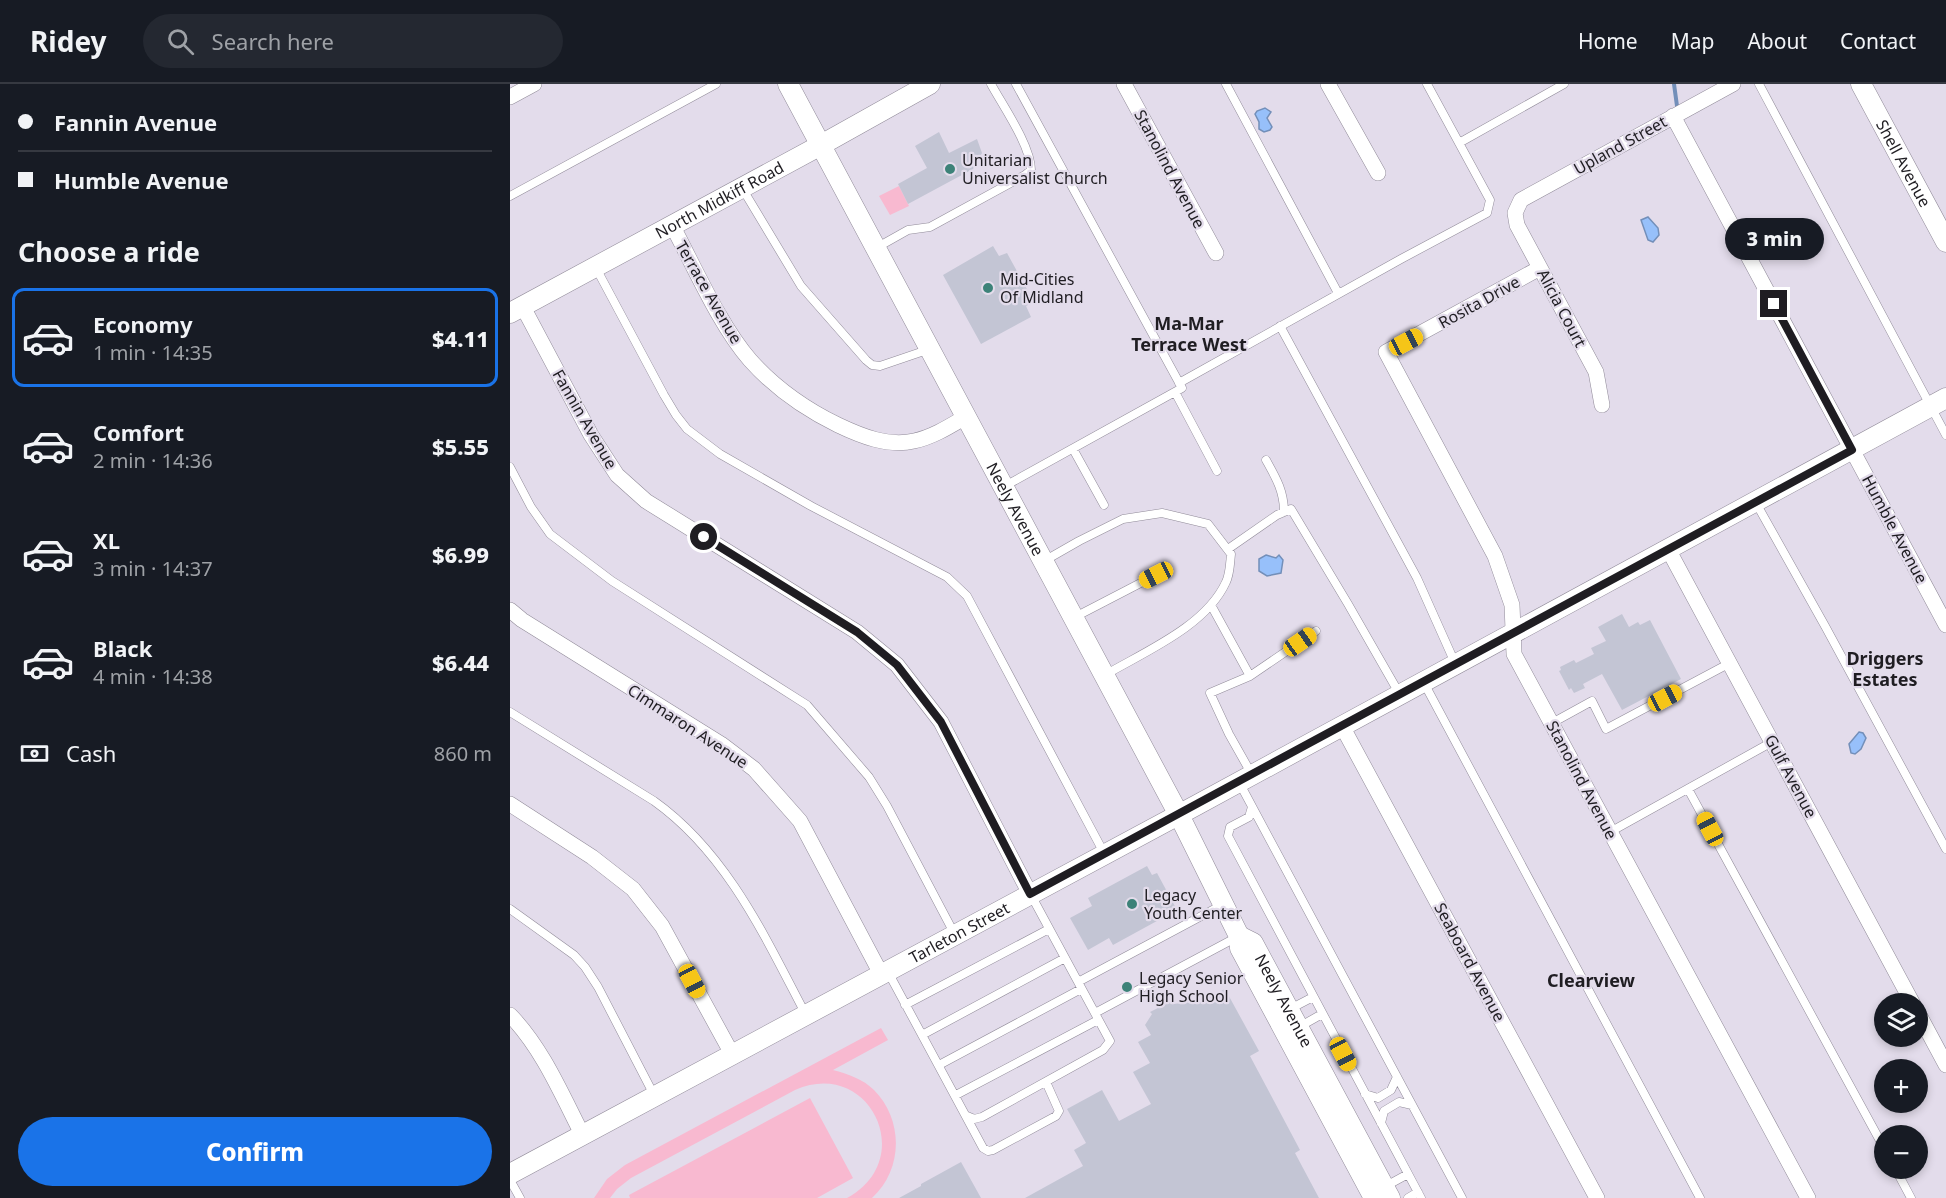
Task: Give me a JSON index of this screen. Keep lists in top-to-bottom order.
{
  "streets": {
    "street": [
      "Upland Street",
      "Shell Avenue",
      "Stanolind Avenue",
      "North Midkiff Road",
      "Terrace Avenue",
      "Rosita Drive",
      "Alicia Court",
      "Fannin Avenue",
      "Neely Avenue",
      "Humble Avenue",
      "Cimmaron Avenue",
      "Gulf Avenue",
      "Tarleton Street",
      "Seaboard Avenue"
    ]
  },
  "crossings": [
    ["Upland Street", "Alicia Court"],
    ["Upland Street", "Humble Avenue"],
    ["Stanolind Avenue", "Rosita Drive"],
    ["Stanolind Avenue", "Tarleton Street"],
    ["North Midkiff Road", "Terrace Avenue"],
    ["North Midkiff Road", "Fannin Avenue"],
    ["North Midkiff Road", "Neely Avenue"],
    ["Terrace Avenue", "Neely Avenue"],
    ["Rosita Drive", "Alicia Court"],
    ["Fannin Avenue", "Tarleton Street"],
    ["Neely Avenue", "Tarleton Street"],
    ["Humble Avenue", "Tarleton Street"],
    ["Cimmaron Avenue", "Tarleton Street"],
    ["Gulf Avenue", "Tarleton Street"],
    ["Tarleton Street", "Seaboard Avenue"]
  ],
  "districts": ["Ma-Mar Terrace West", "Driggers Estates", "Clearview"],
  "places": [
    "Unitarian Universalist Church",
    "Mid-Cities Of Midland",
    "Legacy Youth Center",
    "Legacy Senior High School"
  ],
  "page": {
    "header": "Ridey",
    "search": "Search here",
    "nav": [
      "Home",
      "Map",
      "About",
      "Contact"
    ],
    "banner": ["Fannin Avenue", "Humble Avenue"],
    "heading": "Choose a ride",
    "bubble": "3 min",
    "list": [
      {
        "name": "Economy",
        "note": "1 min · 14:35",
        "value": "$4.11"
      },
      {
        "name": "Comfort",
        "note": "2 min · 14:36",
        "value": "$5.55"
      },
      {
        "name": "XL",
        "note": "3 min · 14:37",
        "value": "$6.99"
      },
      {
        "name": "Black",
        "note": "4 min · 14:38",
        "value": "$6.44"
      }
    ],
    "pay": ["Cash", "860 m"],
    "map_buttons": ["+", "−"],
    "buttons": "Confirm"
  }
}
